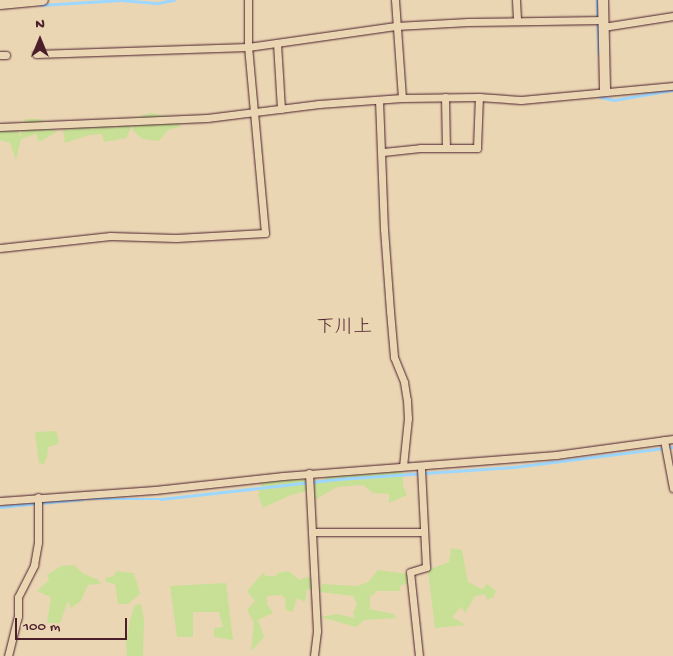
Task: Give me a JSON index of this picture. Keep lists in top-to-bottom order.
{
  "districts": ["下川上"],
  "scale_bar": "100 m",
  "north": "top"
}
